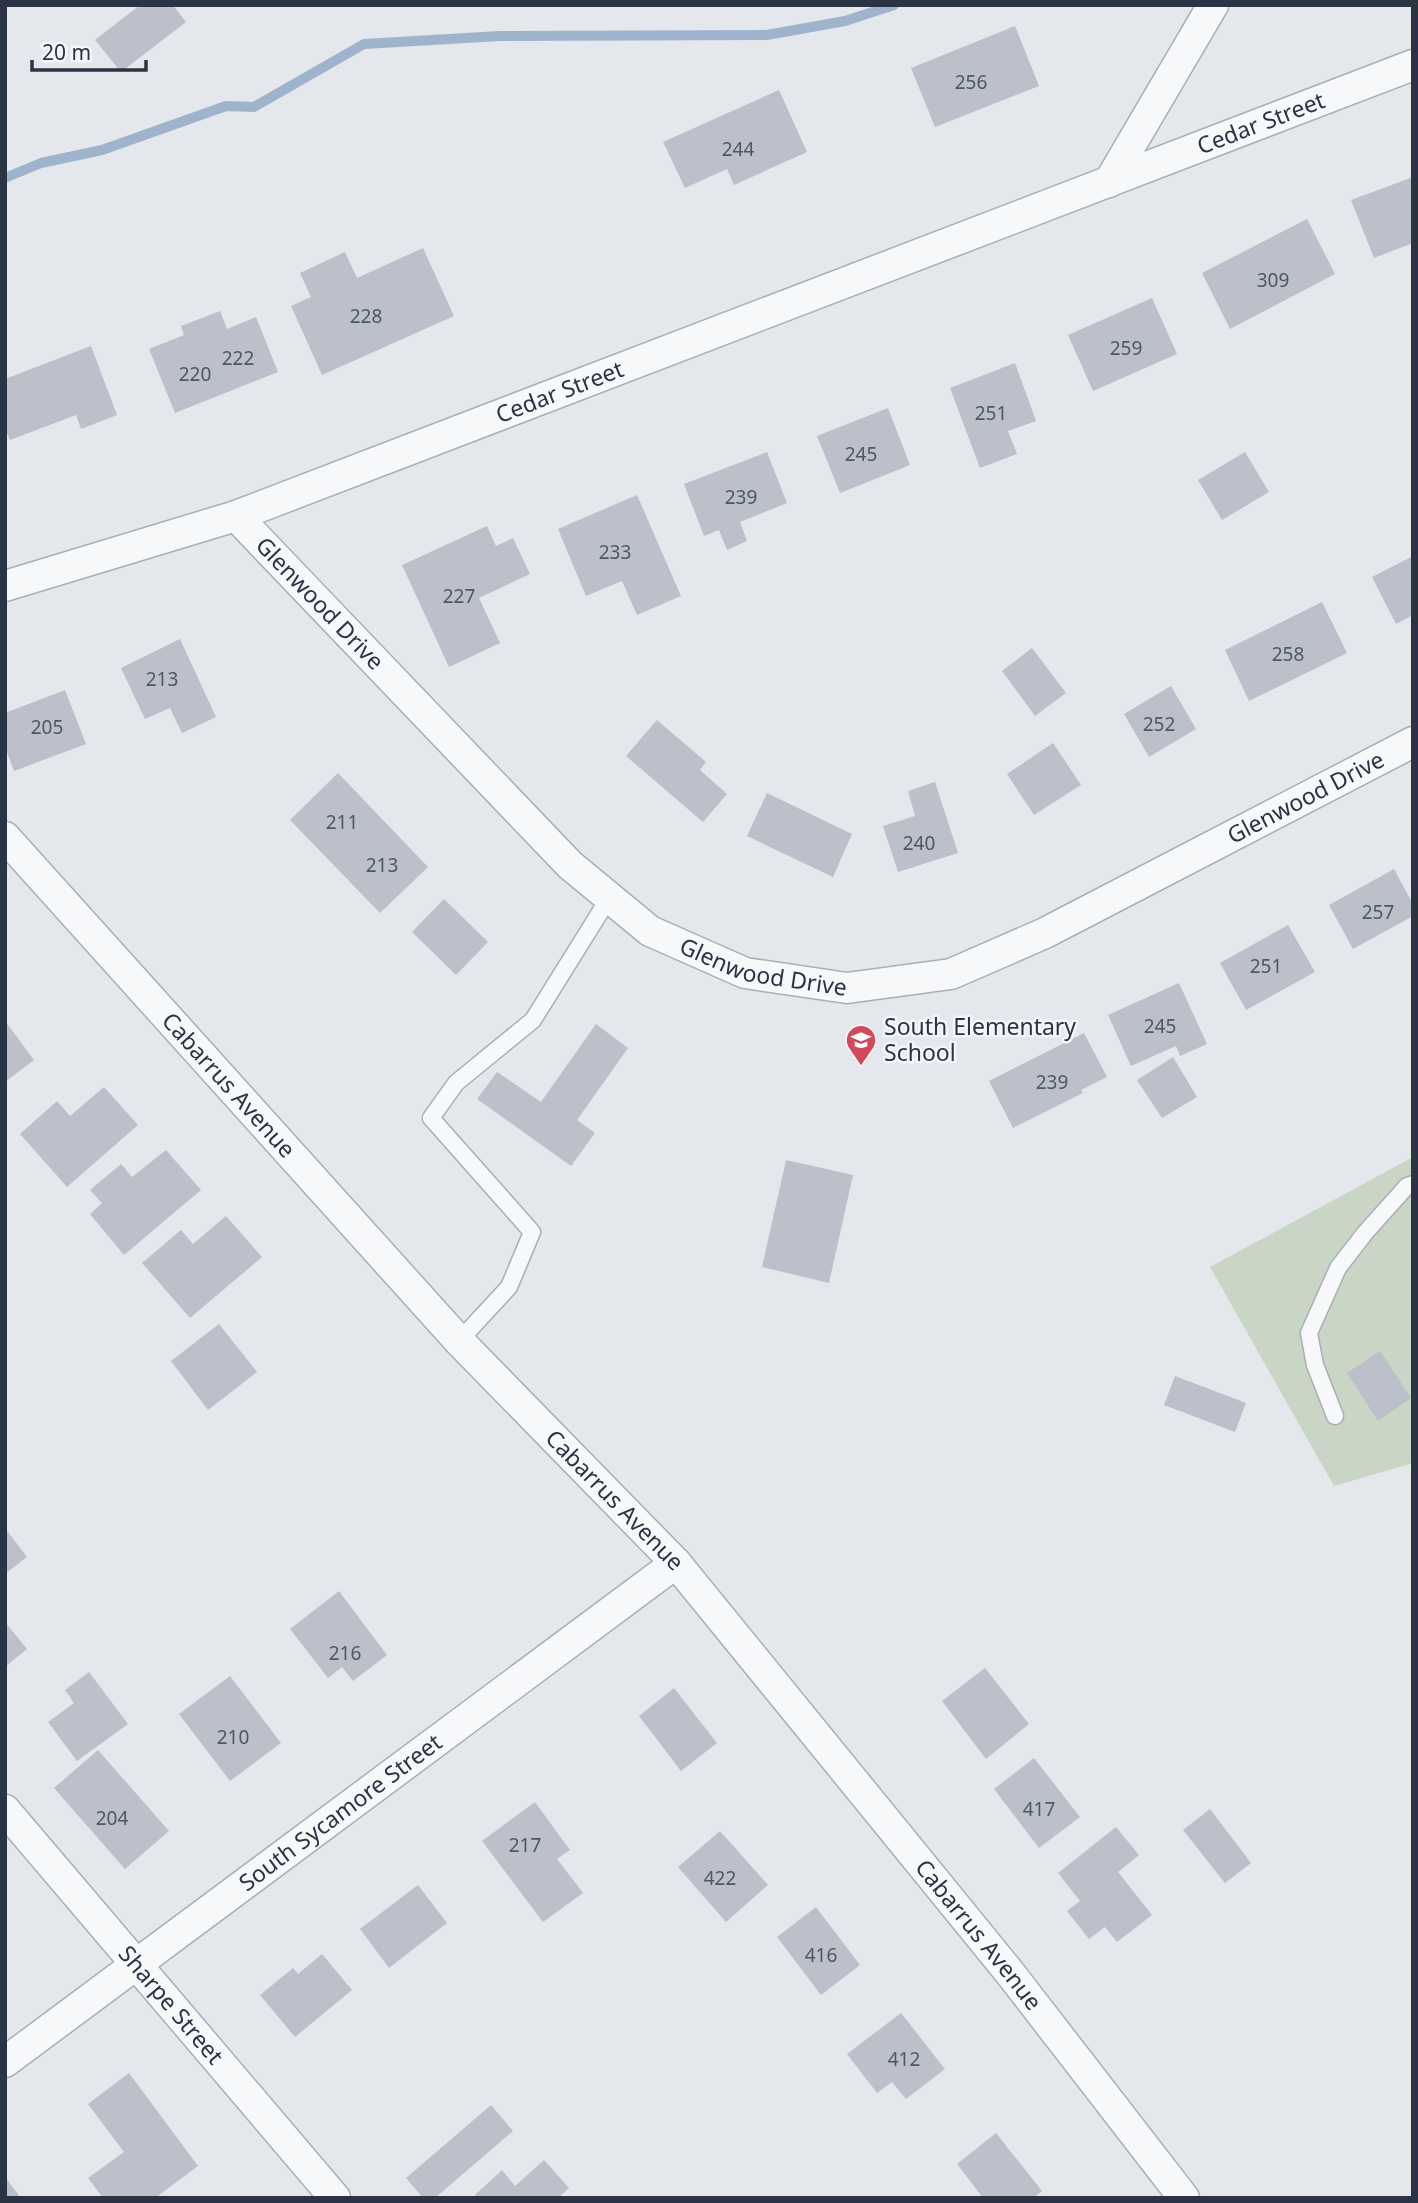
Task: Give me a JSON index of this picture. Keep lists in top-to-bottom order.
{
  "streets": {
    "street": [
      "Cedar Street",
      "Glenwood Drive",
      "Cabarrus Avenue",
      "South Sycamore Street",
      "Sharpe Street"
    ]
  },
  "crossings": [
    ["Cedar Street", "Glenwood Drive"],
    ["Cabarrus Avenue", "South Sycamore Street"],
    ["South Sycamore Street", "Sharpe Street"]
  ],
  "places": {
    "school or university": ["South Elementary School"]
  },
  "house_numbers": [
    "256",
    "244",
    "309",
    "228",
    "259",
    "222",
    "220",
    "251",
    "245",
    "239",
    "233",
    "227",
    "258",
    "213",
    "252",
    "205",
    "211",
    "240",
    "213",
    "257",
    "251",
    "245",
    "239",
    "216",
    "210",
    "417",
    "204",
    "217",
    "422",
    "416",
    "412"
  ],
  "scale_bar": "20 m"
}
